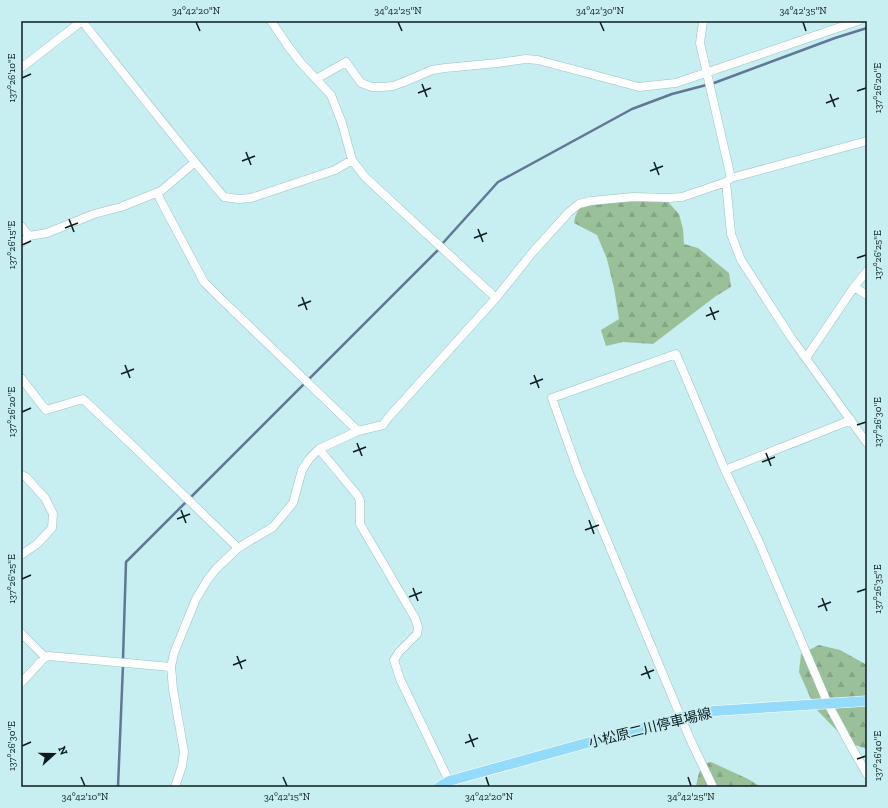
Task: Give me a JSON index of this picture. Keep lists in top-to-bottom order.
{
  "streets": {
    "main road": ["小松原二川停車場線"]
  },
  "north": "right",
  "coordinates": [
    "34°42'20\"N",
    "34°42'25\"N",
    "34°42'30\"N",
    "34°42'35\"N",
    "137°26'10\"E",
    "137°26'20\"E",
    "137°26'15\"E",
    "137°26'25\"E",
    "137°26'30\"E",
    "137°26'35\"E",
    "137°26'40\"E",
    "34°42'10\"N",
    "34°42'15\"N"
  ]
}
